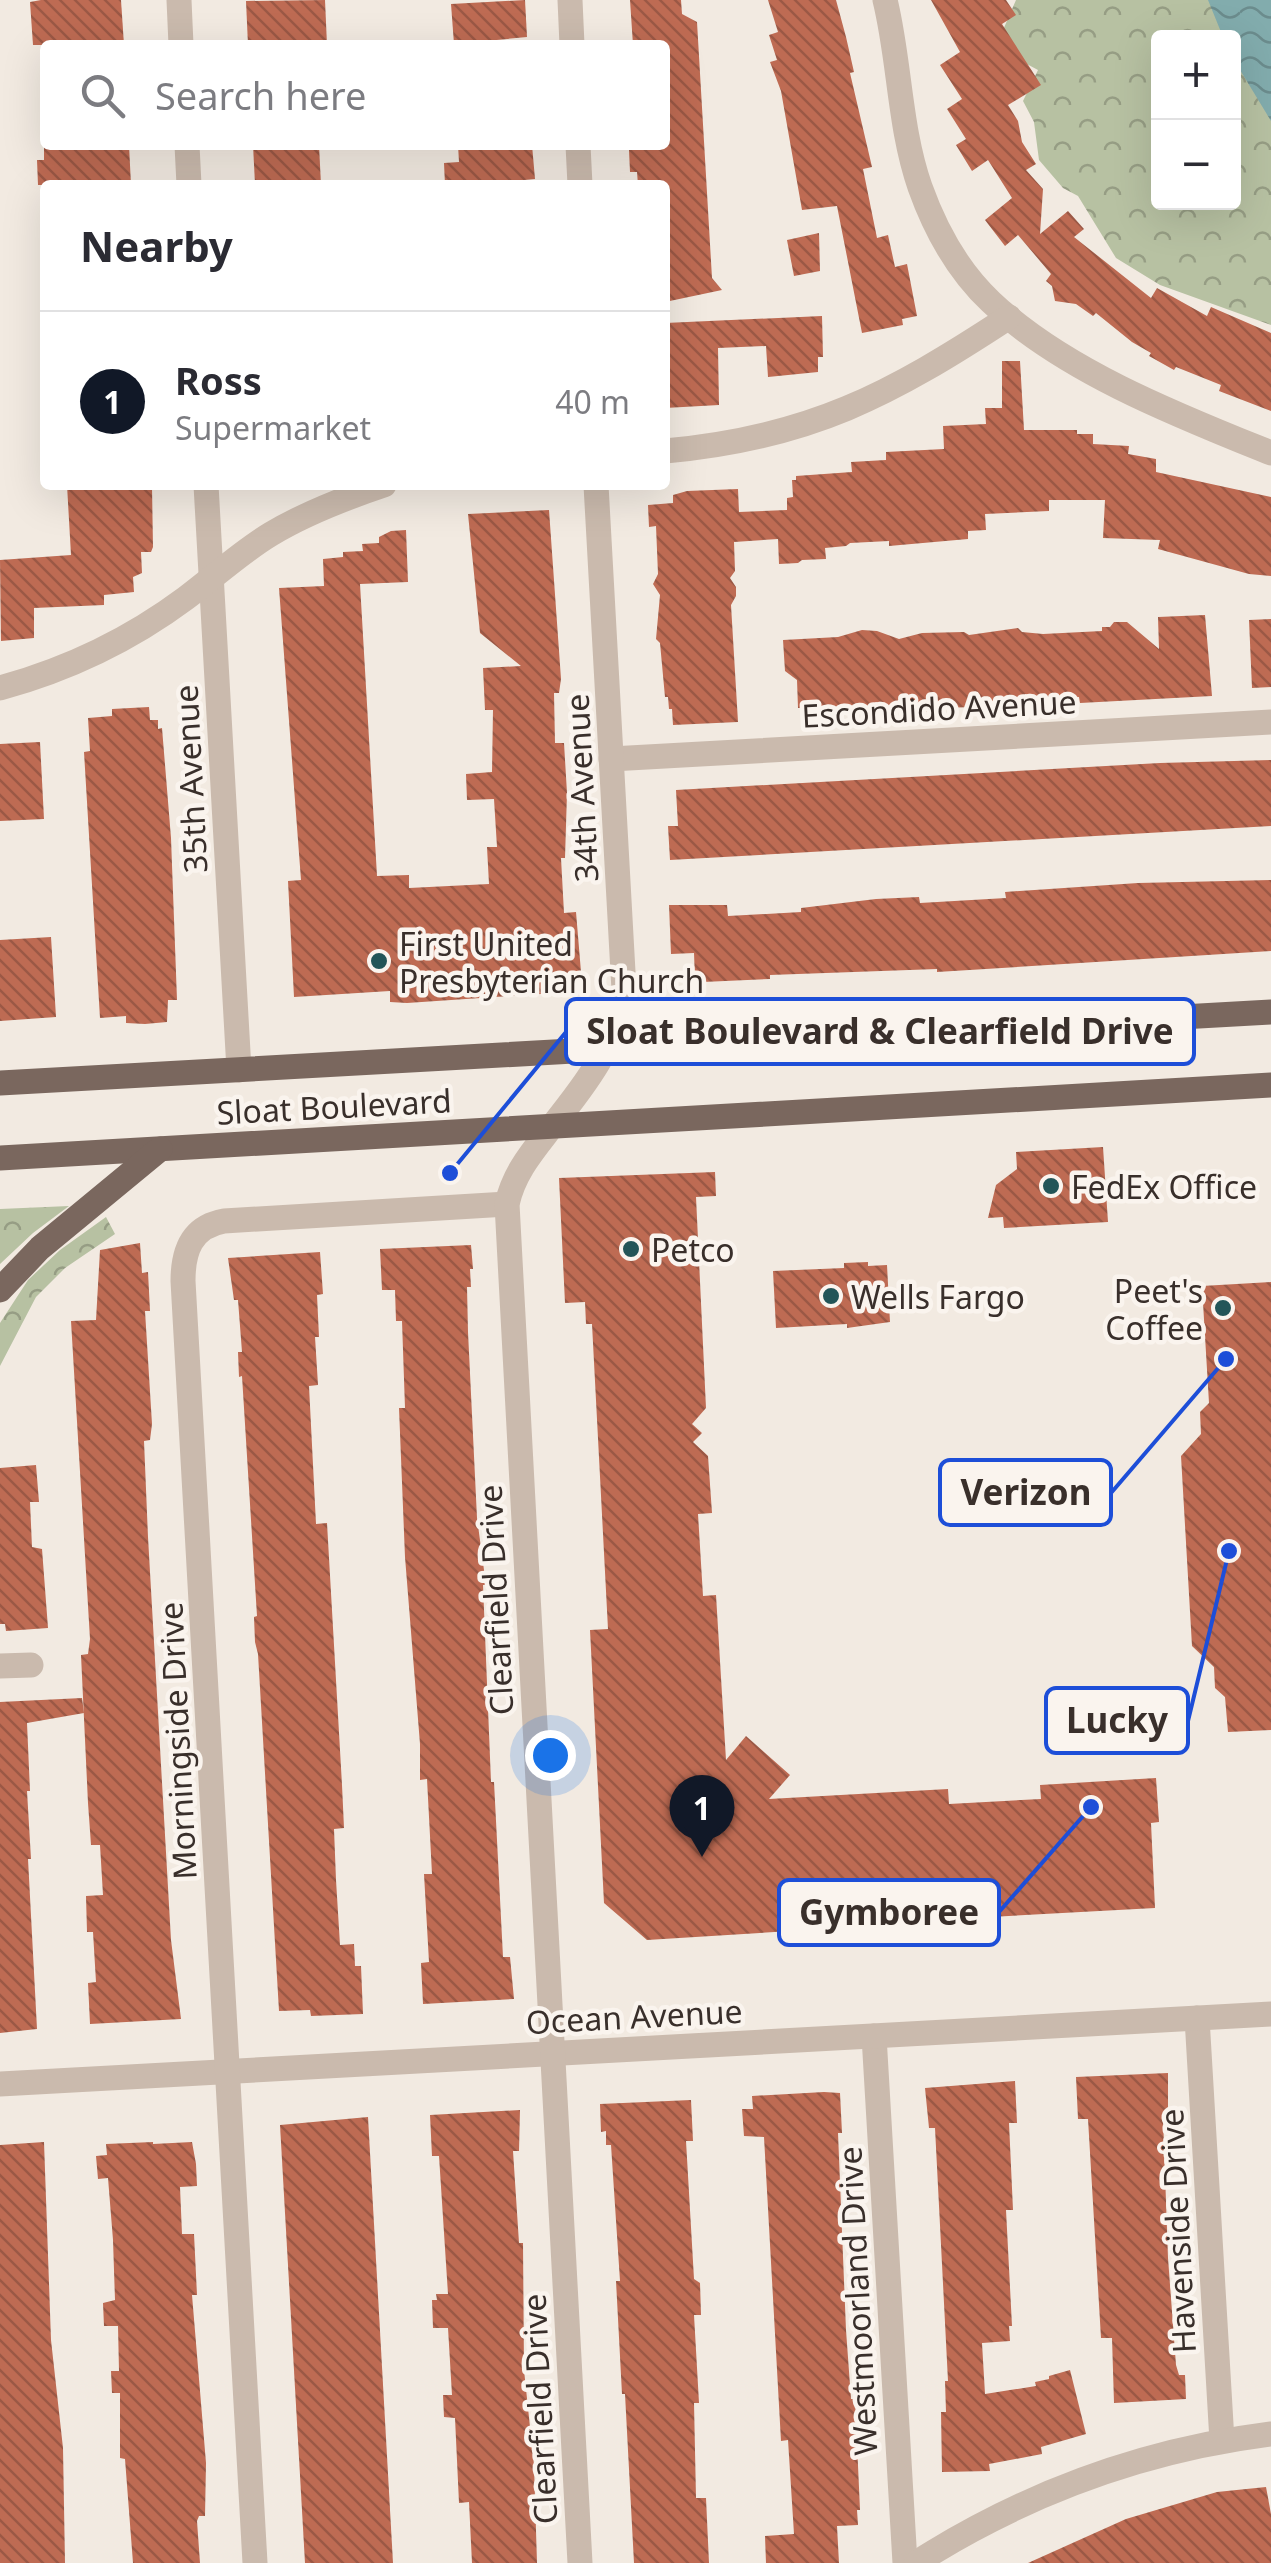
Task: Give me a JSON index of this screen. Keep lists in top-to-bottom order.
{
  "streets": {
    "main road": ["Sloat Boulevard"],
    "street": [
      "Escondido Avenue",
      "35th Avenue",
      "34th Avenue",
      "Clearfield Drive",
      "Morningside Drive",
      "Ocean Avenue",
      "Havenside Drive",
      "Westmoorland Drive"
    ]
  },
  "crossings": [
    ["Escondido Avenue", "34th Avenue"],
    ["35th Avenue", "Sloat Boulevard"],
    ["34th Avenue", "Sloat Boulevard"],
    ["34th Avenue", "Clearfield Drive"],
    ["Sloat Boulevard", "Clearfield Drive"],
    ["Clearfield Drive", "Morningside Drive"],
    ["Clearfield Drive", "Ocean Avenue"],
    ["Morningside Drive", "Ocean Avenue"],
    ["Ocean Avenue", "Havenside Drive"],
    ["Ocean Avenue", "Westmoorland Drive"]
  ],
  "places": [
    "First United Presbyterian Church",
    "Sloat Boulevard & Clearfield Drive",
    "FedEx Office",
    "Petco",
    "Wells Fargo",
    "Peet's Coffee",
    "Verizon",
    "Lucky",
    "Gymboree"
  ],
  "page": {
    "map_buttons": ["+", "−"],
    "search": "Search here",
    "heading": "Nearby",
    "list": [
      {
        "mark": "1",
        "name": "Ross",
        "note": "Supermarket",
        "value": "40 m"
      }
    ],
    "pins": "1"
  }
}
